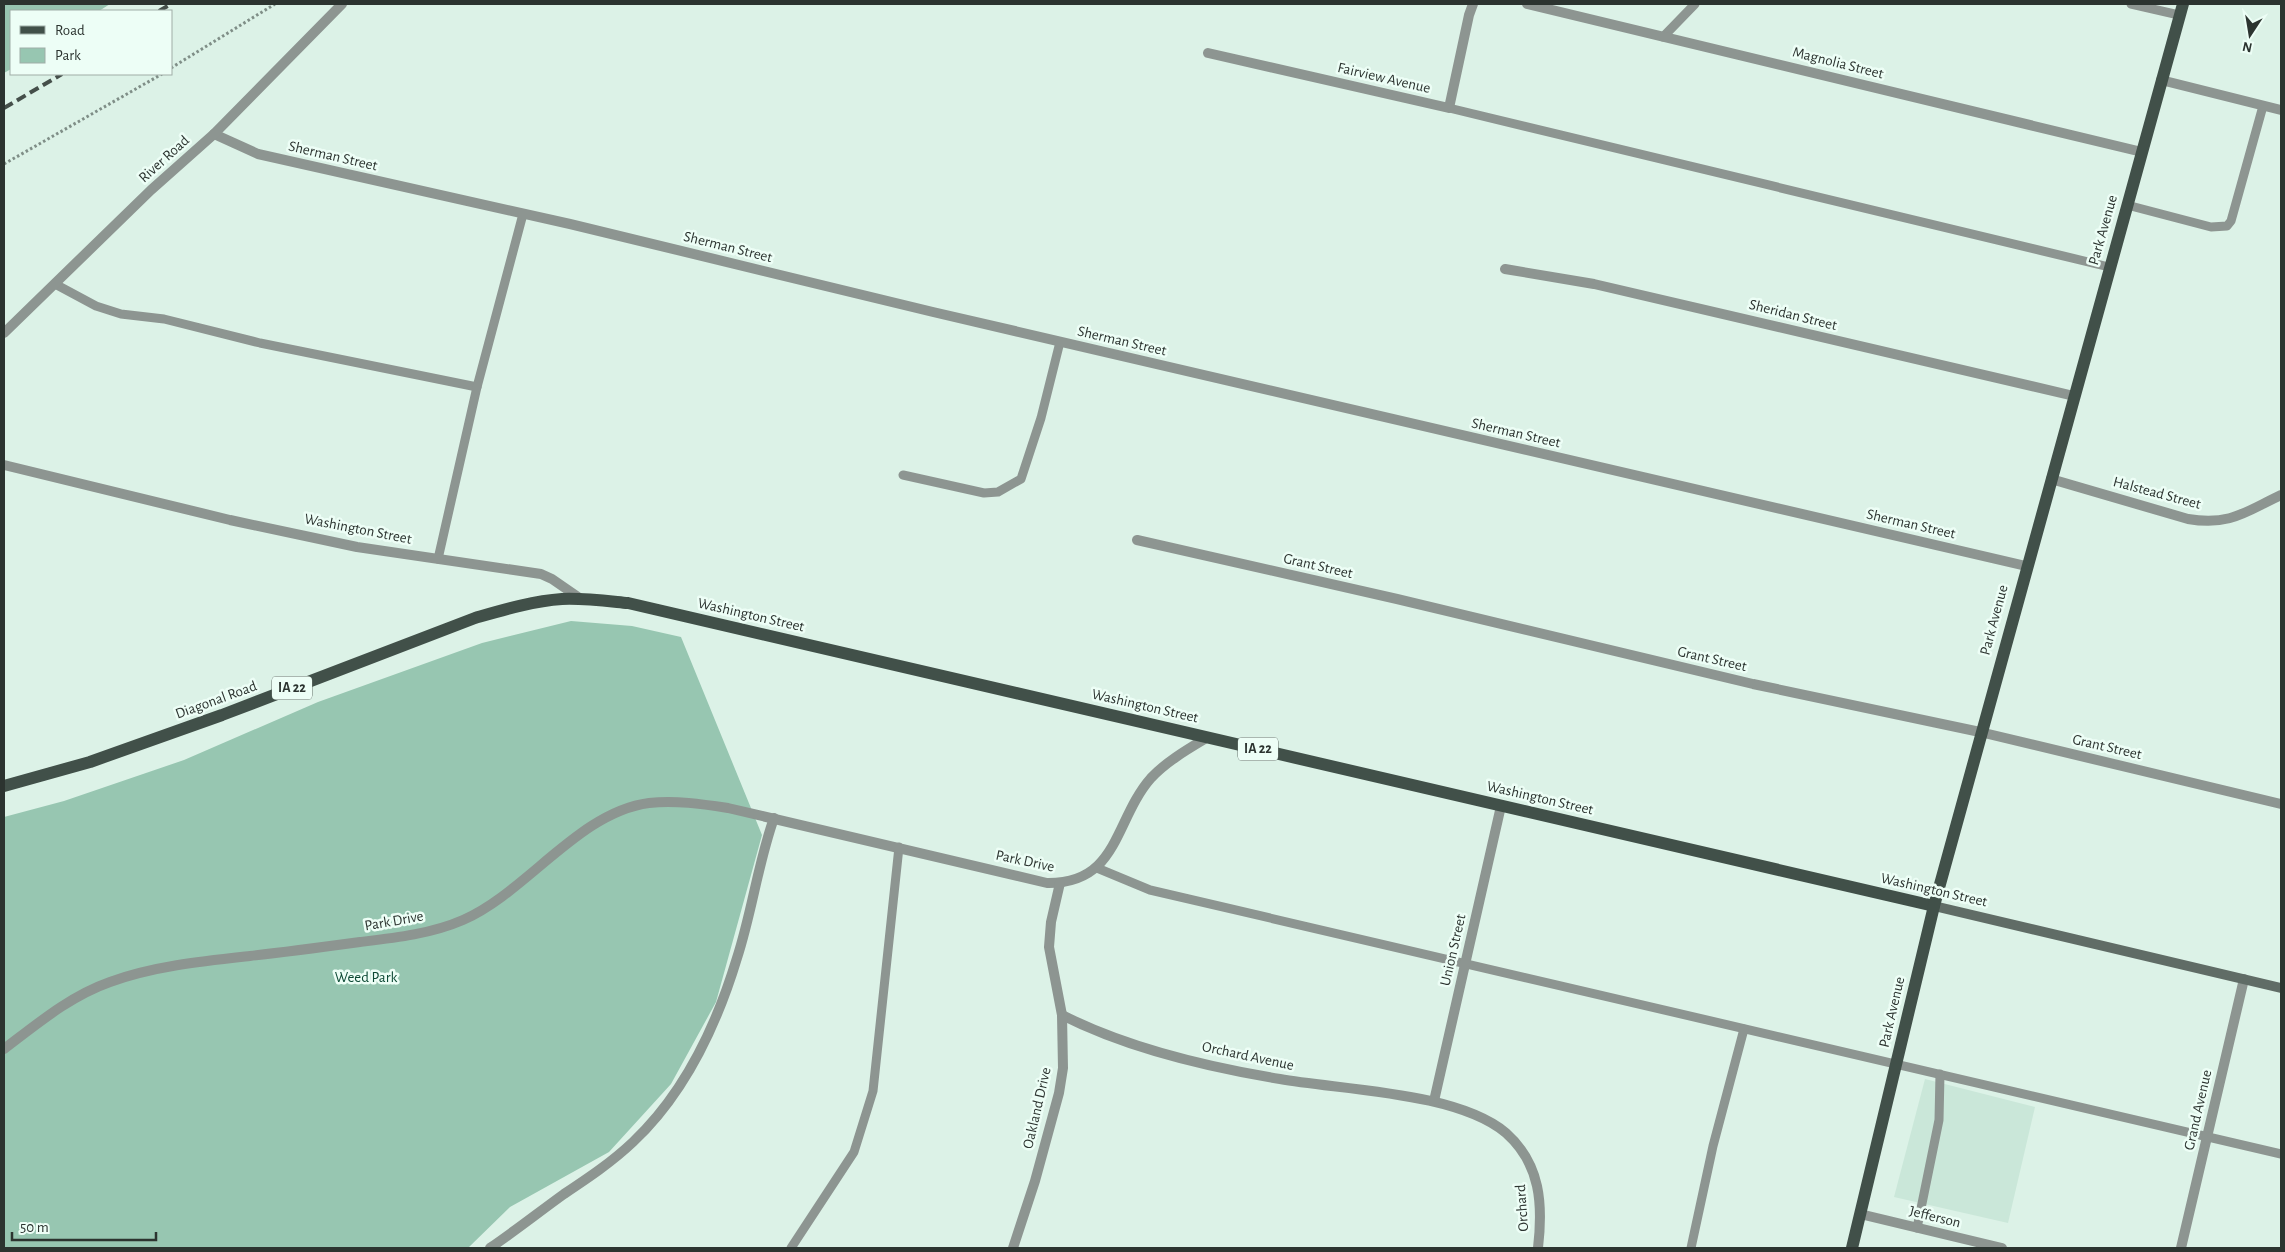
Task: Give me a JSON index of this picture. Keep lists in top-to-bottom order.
{
  "streets": {
    "main road": [
      "Park Avenue",
      "Washington Street",
      "IA 22",
      "Diagonal Road"
    ],
    "street": [
      "Magnolia Street",
      "Fairview Avenue",
      "Sherman Street",
      "River Road",
      "Sheridan Street",
      "Halstead Street",
      "Grant Street",
      "Park Drive",
      "Union Street",
      "Orchard Avenue",
      "Oakland Drive",
      "Grand Avenue",
      "Orchard",
      "Jefferson"
    ]
  },
  "crossings": [
    ["Magnolia Street", "Park Avenue"],
    ["Sherman Street", "River Road"],
    ["Sherman Street", "Park Avenue"],
    ["Park Avenue", "Sheridan Street"],
    ["Park Avenue", "Halstead Street"],
    ["Park Avenue", "Washington Street"],
    ["Park Avenue", "Grant Street"],
    ["Park Avenue", "Jefferson"],
    ["Washington Street", "Diagonal Road"],
    ["Washington Street", "Park Drive"],
    ["Washington Street", "Union Street"],
    ["Washington Street", "Grand Avenue"],
    ["Park Drive", "Oakland Drive"],
    ["Union Street", "Orchard Avenue"],
    ["Union Street", "Orchard"],
    ["Orchard Avenue", "Oakland Drive"],
    ["Orchard Avenue", "Orchard"]
  ],
  "parks": ["Weed Park"],
  "legend": ["Road", "Park"],
  "scale_bar": "50 m",
  "north": "bottom"
}
